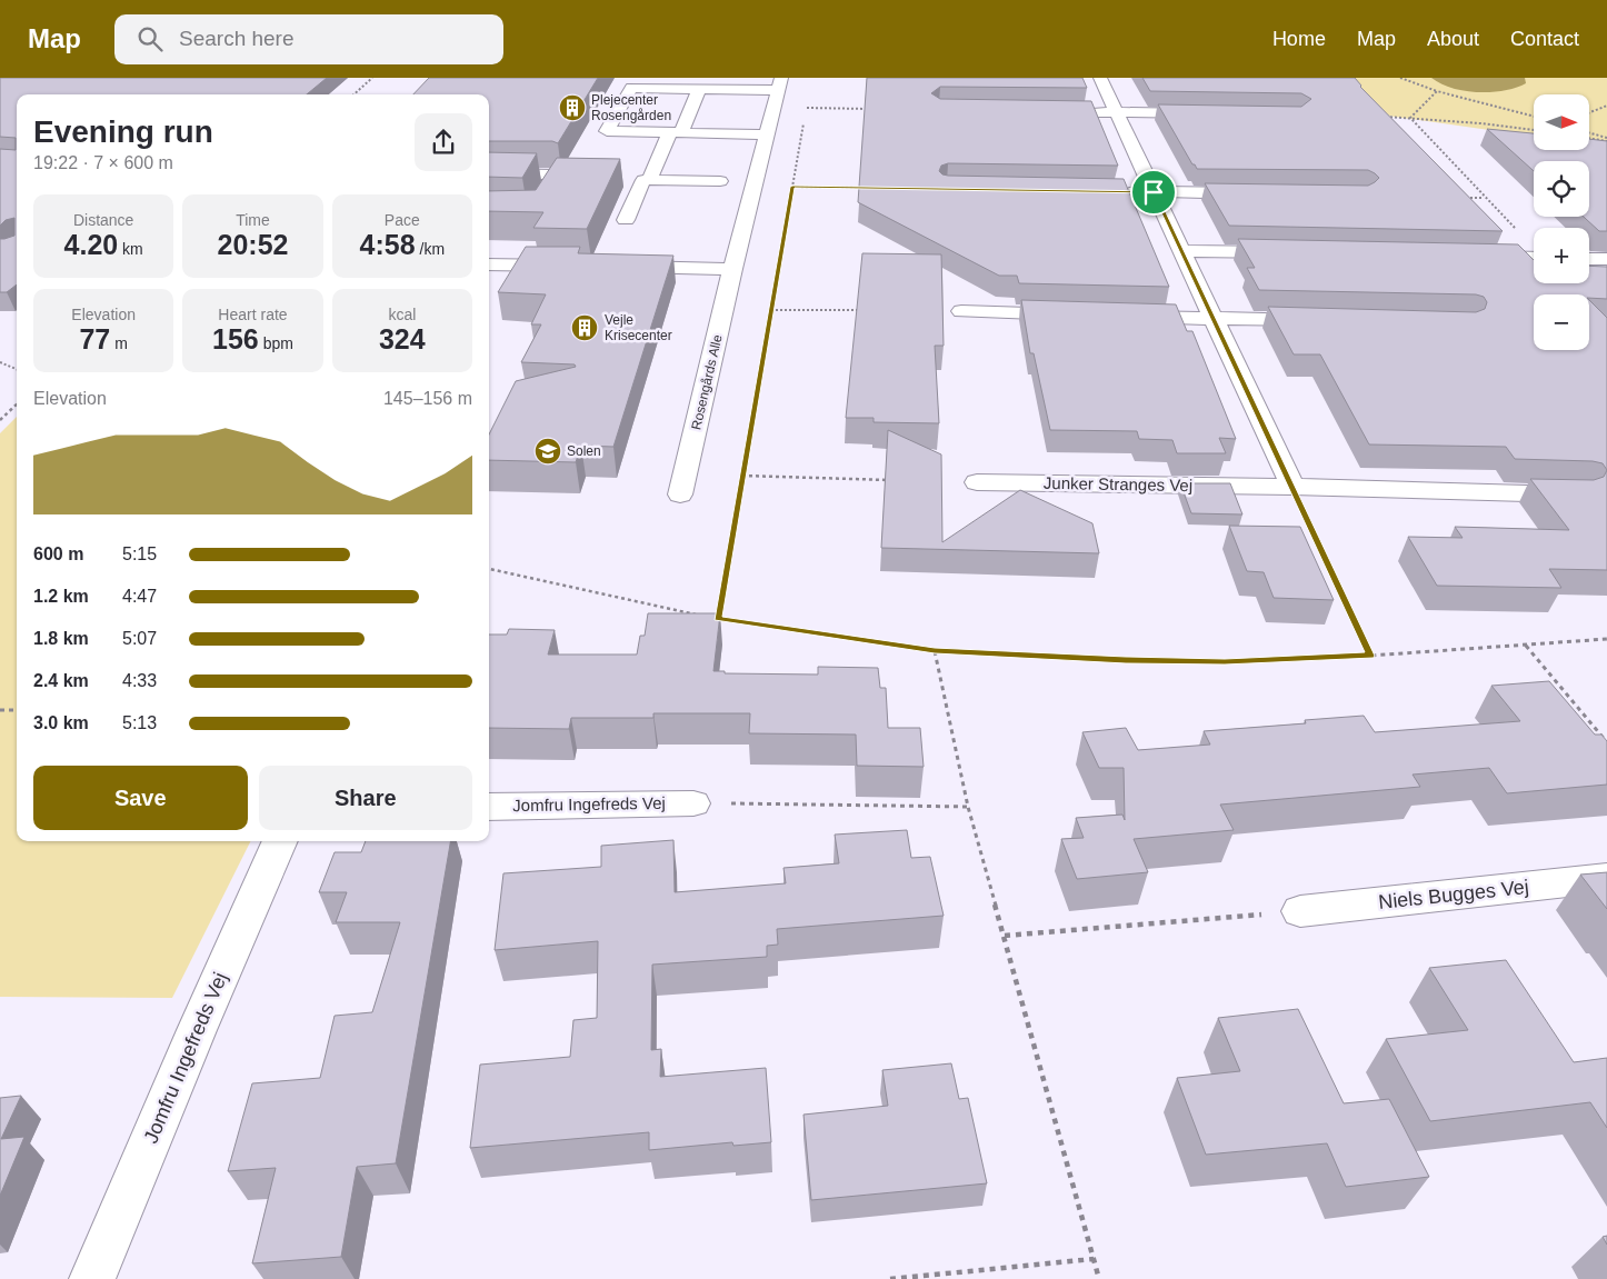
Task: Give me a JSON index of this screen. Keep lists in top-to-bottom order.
{
  "streets": {
    "street": [
      "Rosengårds Alle",
      "Junker Stranges Vej",
      "Jomfru Ingefreds Vej",
      "Niels Bugges Vej"
    ]
  },
  "places": {
    "building": ["Plejecenter Rosengården", "Vejle Krisecenter"],
    "school or university": ["Solen"]
  },
  "north": "right",
  "page": {
    "header": "Map",
    "search": "Search here",
    "nav": [
      "Home",
      "Map",
      "About",
      "Contact"
    ],
    "map_buttons": ["+", "−"],
    "heading": ["Evening run", "19:22 · 7 × 600 m"],
    "stats": [
      ["Distance", "4.20 km"],
      ["Time", "20:52"],
      ["Pace", "4:58 /km"],
      ["Elevation", "77 m"],
      ["Heart rate", "156 bpm"],
      ["kcal", "324"]
    ],
    "chart": ["Elevation", "145–156 m"],
    "list": [
      {
        "name": "600 m",
        "note": "5:15"
      },
      {
        "name": "1.2 km",
        "note": "4:47"
      },
      {
        "name": "1.8 km",
        "note": "5:07"
      },
      {
        "name": "2.4 km",
        "note": "4:33"
      },
      {
        "name": "3.0 km",
        "note": "5:13"
      }
    ],
    "buttons": ["Save", "Share"]
  }
}
